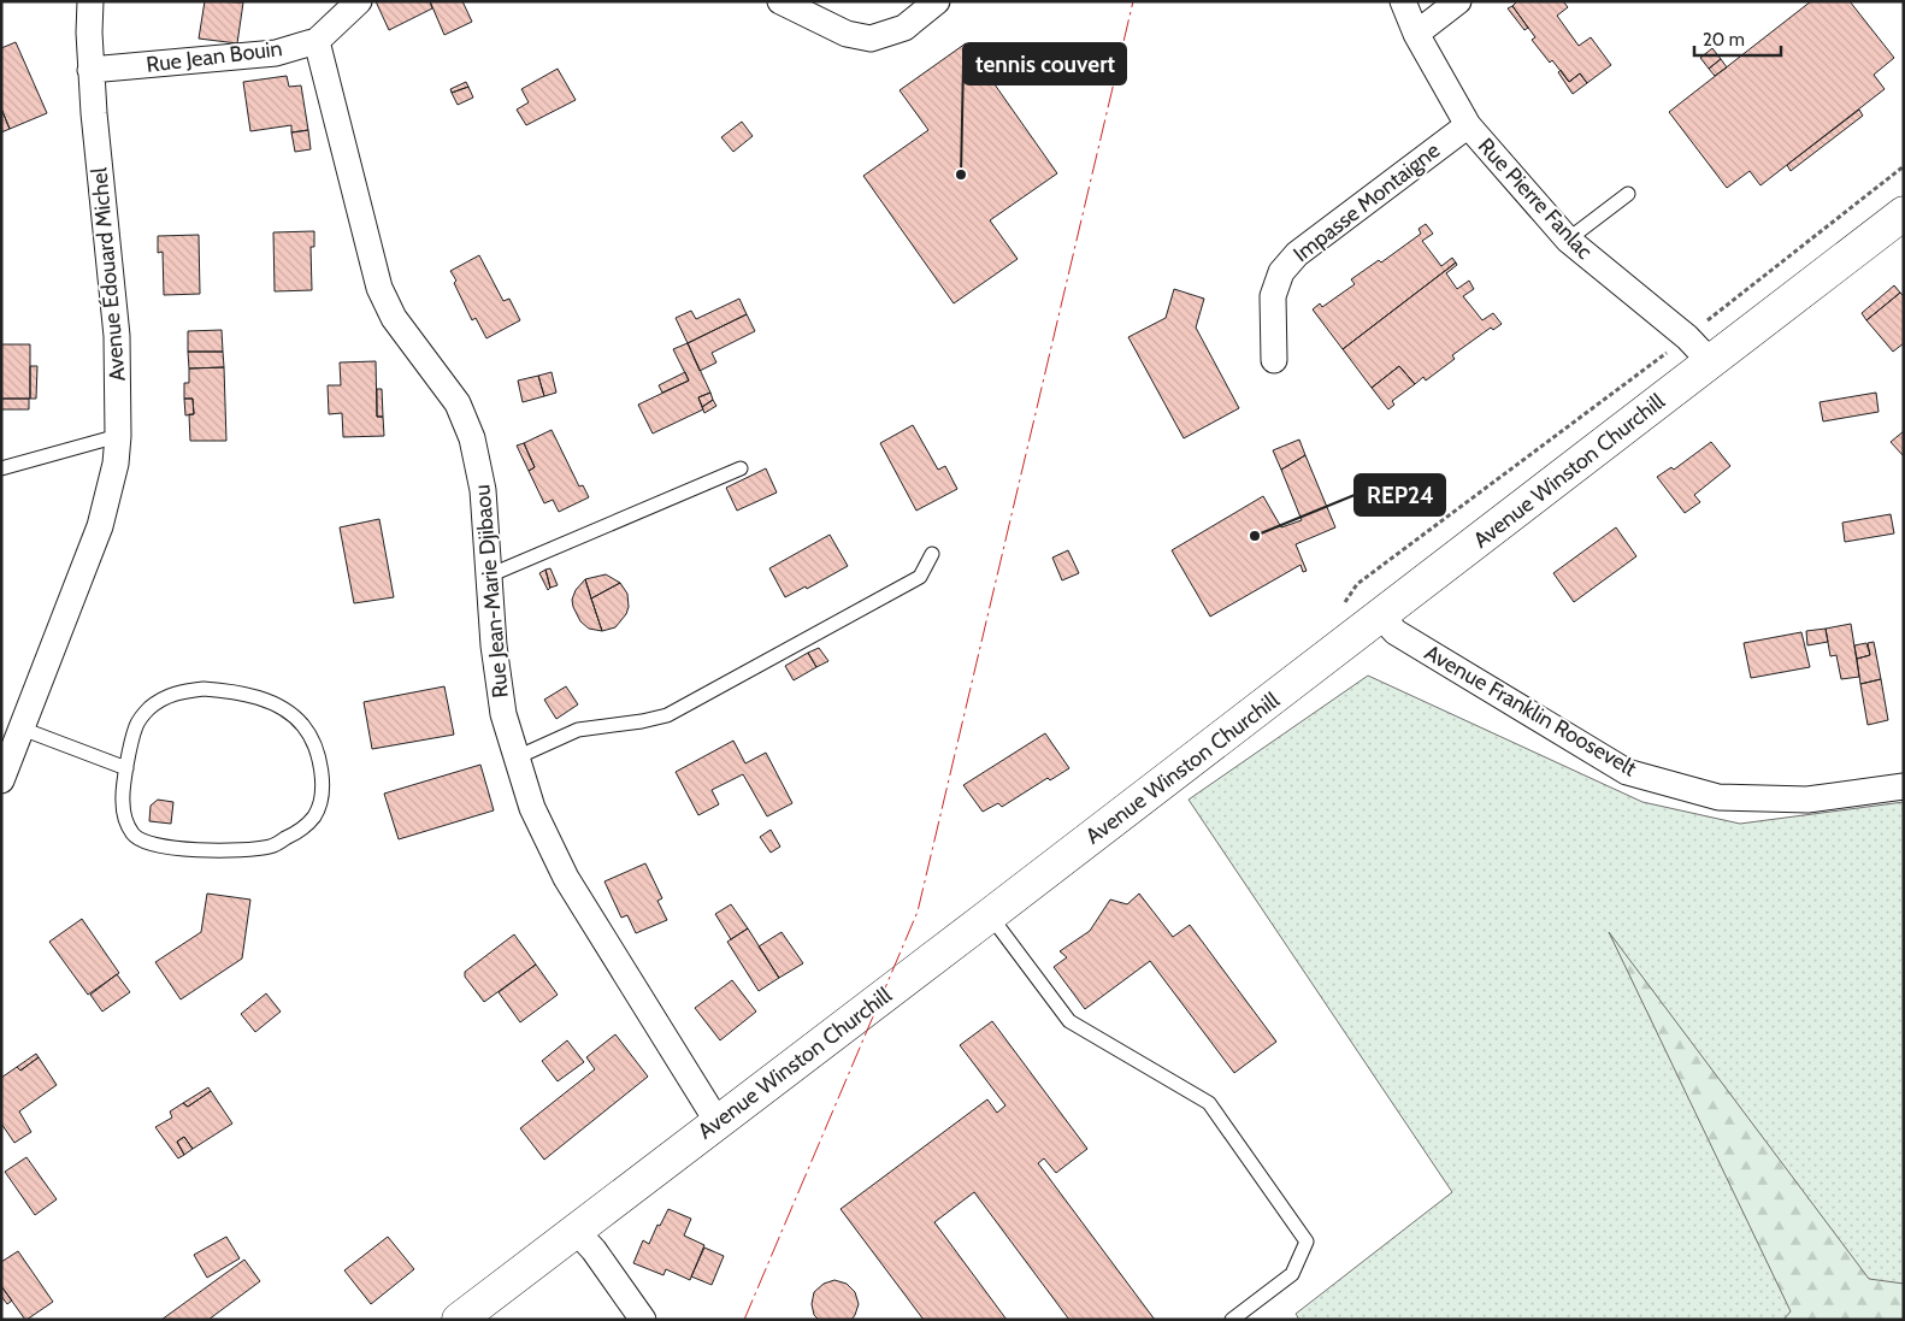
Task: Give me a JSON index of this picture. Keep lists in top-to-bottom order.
{
  "streets": {
    "main road": ["Avenue Winston Churchill"],
    "street": [
      "Rue Jean Bouin",
      "Rue Pierre Fanlac",
      "Impasse Montaigne",
      "Avenue Édouard Michel",
      "Rue Jean-Marie Djibaou",
      "Avenue Franklin Roosevelt"
    ]
  },
  "crossings": [
    ["Rue Jean Bouin", "Avenue Édouard Michel"],
    ["Rue Jean Bouin", "Rue Jean-Marie Djibaou"],
    ["Rue Pierre Fanlac", "Impasse Montaigne"],
    ["Rue Pierre Fanlac", "Avenue Winston Churchill"],
    ["Avenue Winston Churchill", "Rue Jean-Marie Djibaou"],
    ["Avenue Winston Churchill", "Avenue Franklin Roosevelt"]
  ],
  "places": ["tennis couvert", "REP24"],
  "scale_bar": "20 m"
}
